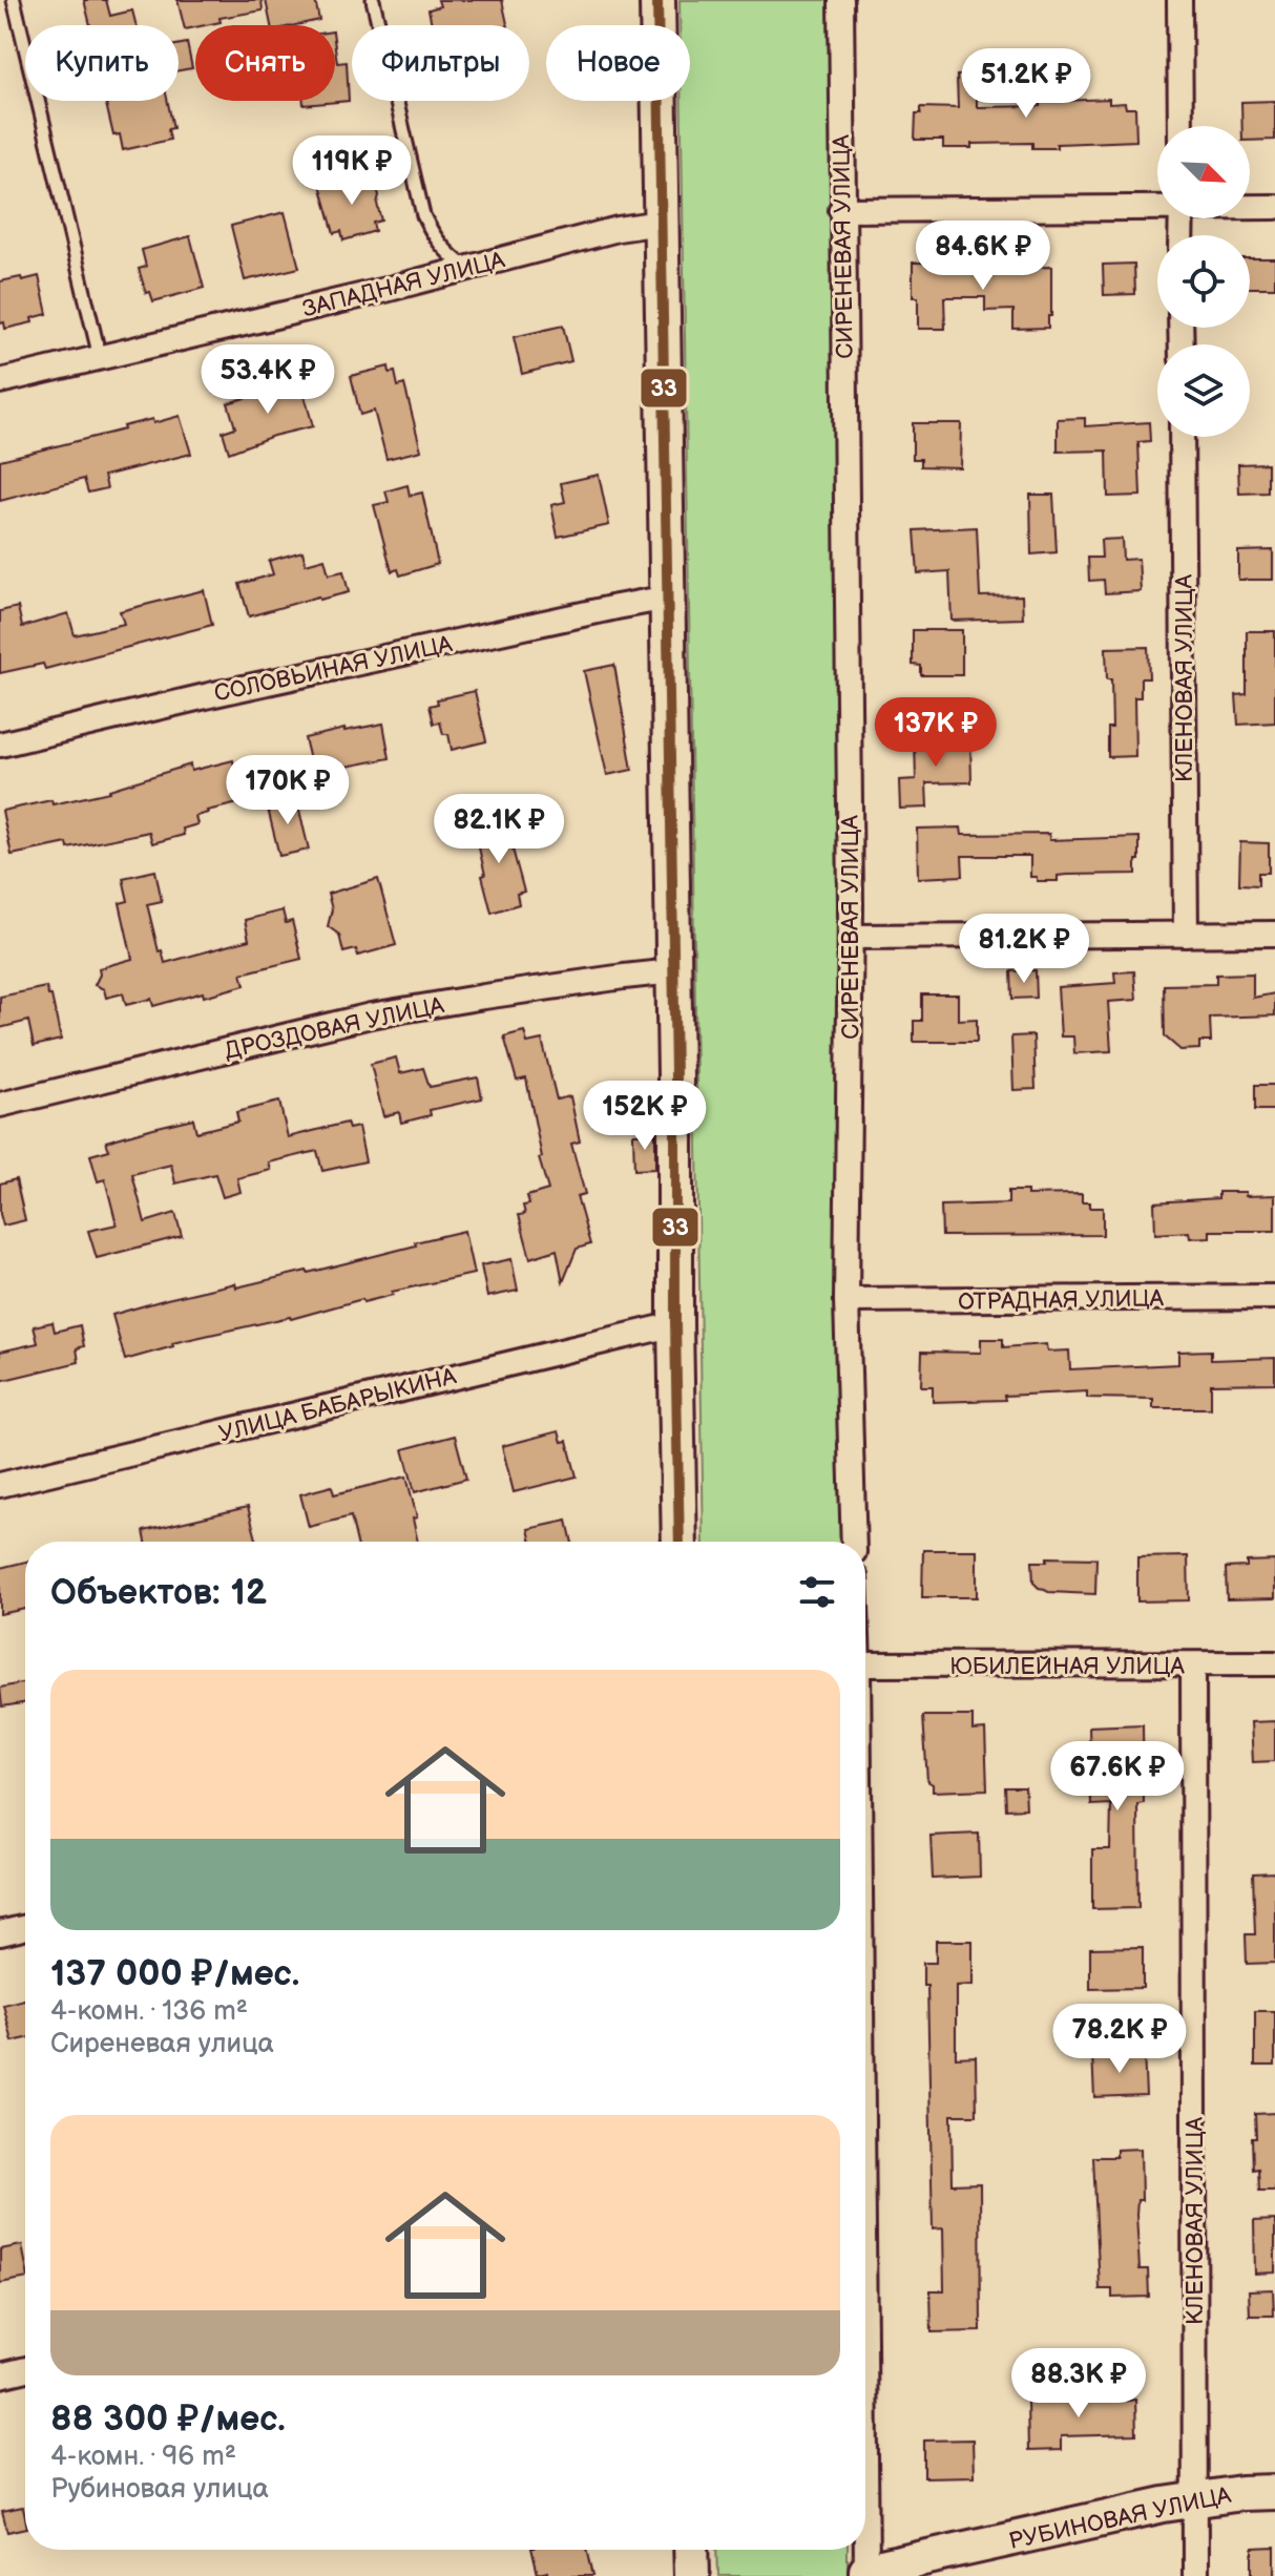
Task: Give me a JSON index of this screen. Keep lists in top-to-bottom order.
{
  "streets": {
    "street": [
      "СИРЕНЕВАЯ УЛИЦА",
      "ЗАПАДНАЯ УЛИЦА",
      "СОЛОВЬИНАЯ УЛИЦА",
      "КЛЕНОВАЯ УЛИЦА",
      "ДРОЗДОВАЯ УЛИЦА",
      "ОТРАДНАЯ УЛИЦА",
      "УЛИЦА БАБАРЫКИНА",
      "ЮБИЛЕЙНАЯ УЛИЦА",
      "РУБИНОВАЯ УЛИЦА"
    ]
  },
  "crossings": [
    ["СИРЕНЕВАЯ УЛИЦА", "ОТРАДНАЯ УЛИЦА"],
    ["КЛЕНОВАЯ УЛИЦА", "ЮБИЛЕЙНАЯ УЛИЦА"],
    ["КЛЕНОВАЯ УЛИЦА", "РУБИНОВАЯ УЛИЦА"]
  ],
  "lines": ["transit line 33"],
  "north": "bottom right",
  "page": {
    "chip": [
      "Купить",
      "Снять",
      "Фильтры",
      "Новое"
    ],
    "price": [
      "51.2K ₽",
      "119K ₽",
      "84.6K ₽",
      "53.4K ₽",
      "137K ₽",
      "170K ₽",
      "82.1K ₽",
      "81.2K ₽",
      "152K ₽",
      "67.6K ₽",
      "78.2K ₽",
      "88.3K ₽"
    ],
    "heading": "Объектов: 12",
    "list": [
      {
        "name": "137 000 ₽/мес.",
        "note": "4-комн. · 136 m² · Сиреневая улица"
      },
      {
        "name": "88 300 ₽/мес.",
        "note": "4-комн. · 96 m² · Рубиновая улица"
      }
    ]
  }
}
